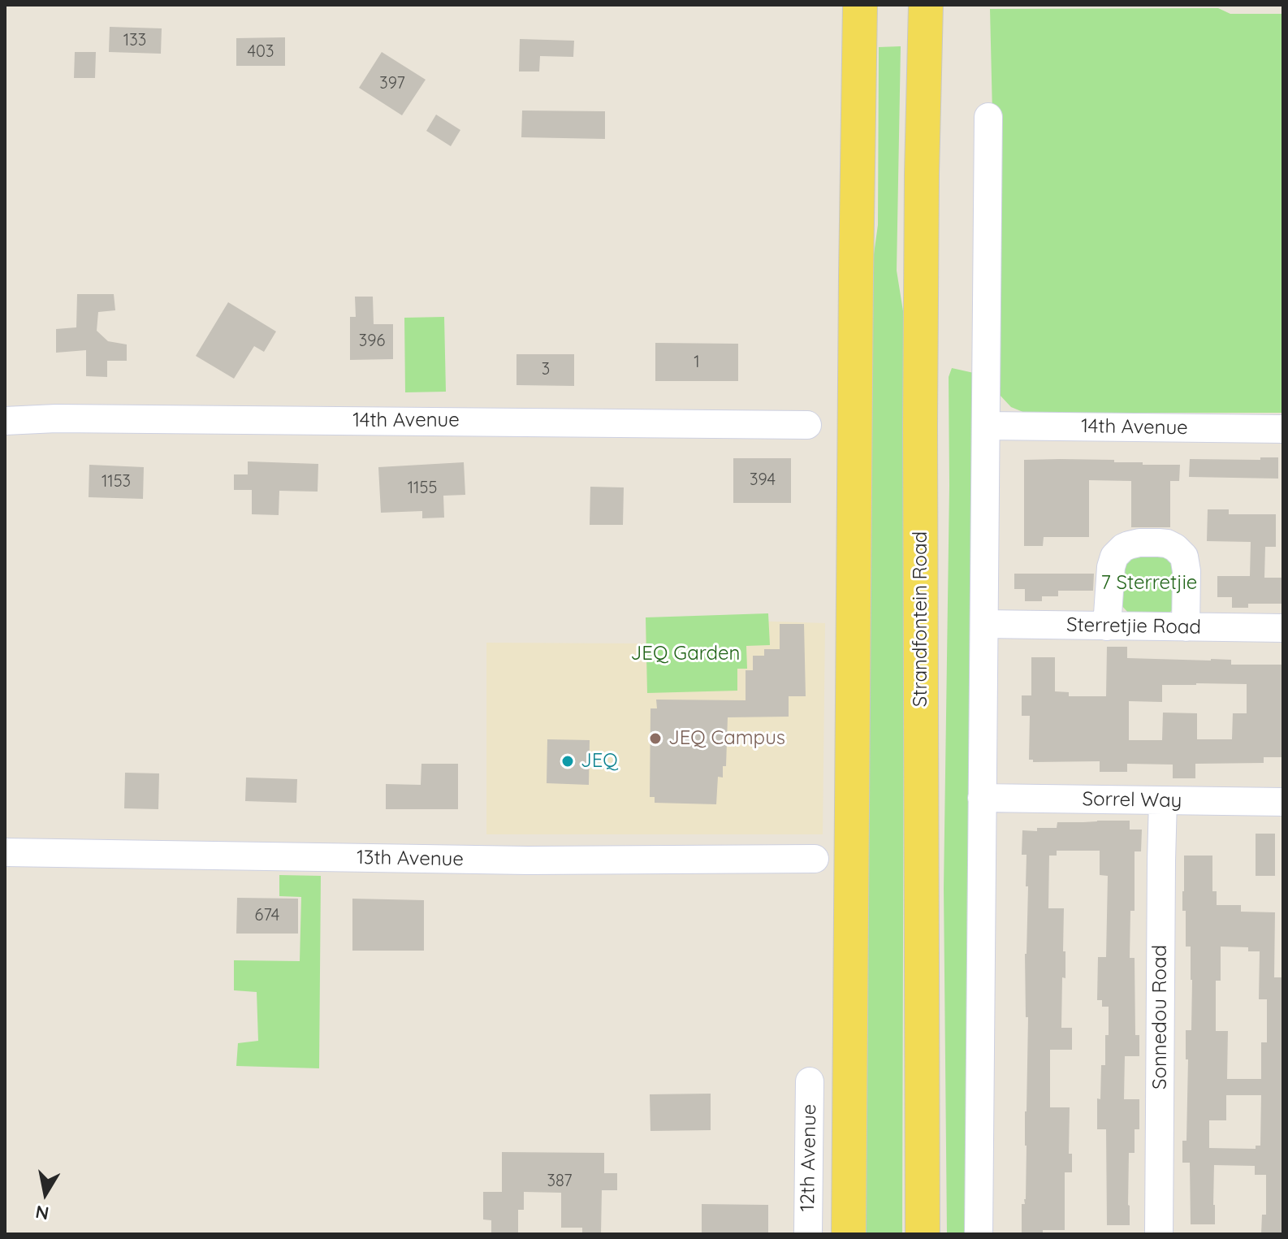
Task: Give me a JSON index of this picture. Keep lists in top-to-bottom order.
{
  "streets": {
    "main road": ["Strandfontein Road"],
    "street": [
      "14th Avenue",
      "Sterretjie Road",
      "Sorrel Way",
      "13th Avenue",
      "Sonnedou Road",
      "12th Avenue"
    ]
  },
  "crossings": [
    ["Sorrel Way", "Sonnedou Road"]
  ],
  "parks": ["7 Sterretjie", "JEQ Garden"],
  "places": ["JEQ Campus", "JEQ"],
  "house_numbers": [
    "133",
    "403",
    "397",
    "396",
    "1",
    "3",
    "394",
    "1153",
    "1155",
    "674",
    "387"
  ],
  "north": "bottom"
}
